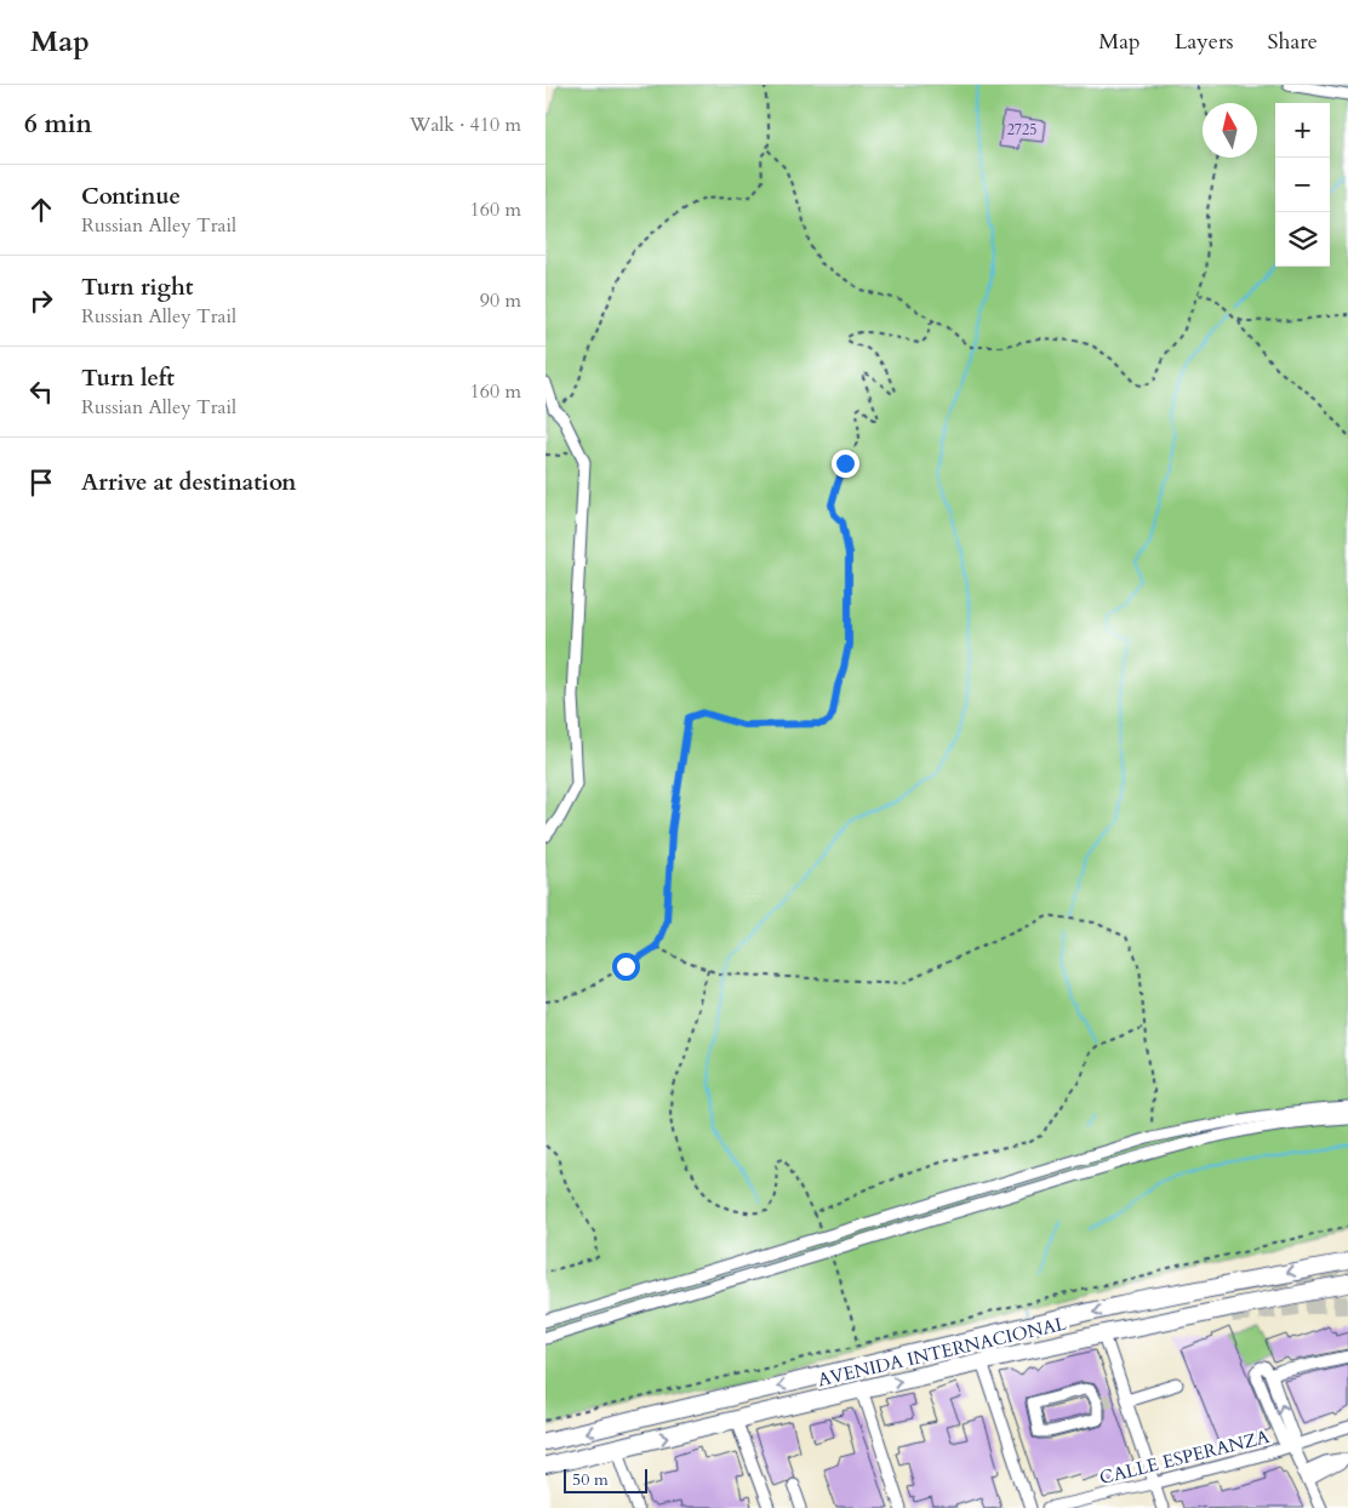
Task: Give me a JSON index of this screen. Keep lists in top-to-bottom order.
{
  "streets": {
    "highway": ["AVENIDA INTERNACIONAL"],
    "street": ["CALLE ESPERANZA"]
  },
  "house_numbers": ["2725"],
  "scale_bar": "50 m",
  "north": "top",
  "page": {
    "header": "Map",
    "nav": ["Map", "Layers", "Share"],
    "heading": ["6 min", "Walk · 410 m"],
    "map_buttons": ["+", "−"],
    "list": [
      ["Continue", "Russian Alley Trail", "160 m"],
      ["Turn right", "Russian Alley Trail", "90 m"],
      ["Turn left", "Russian Alley Trail", "160 m"],
      "Arrive at destination"
    ],
    "scale": "50 m"
  }
}
